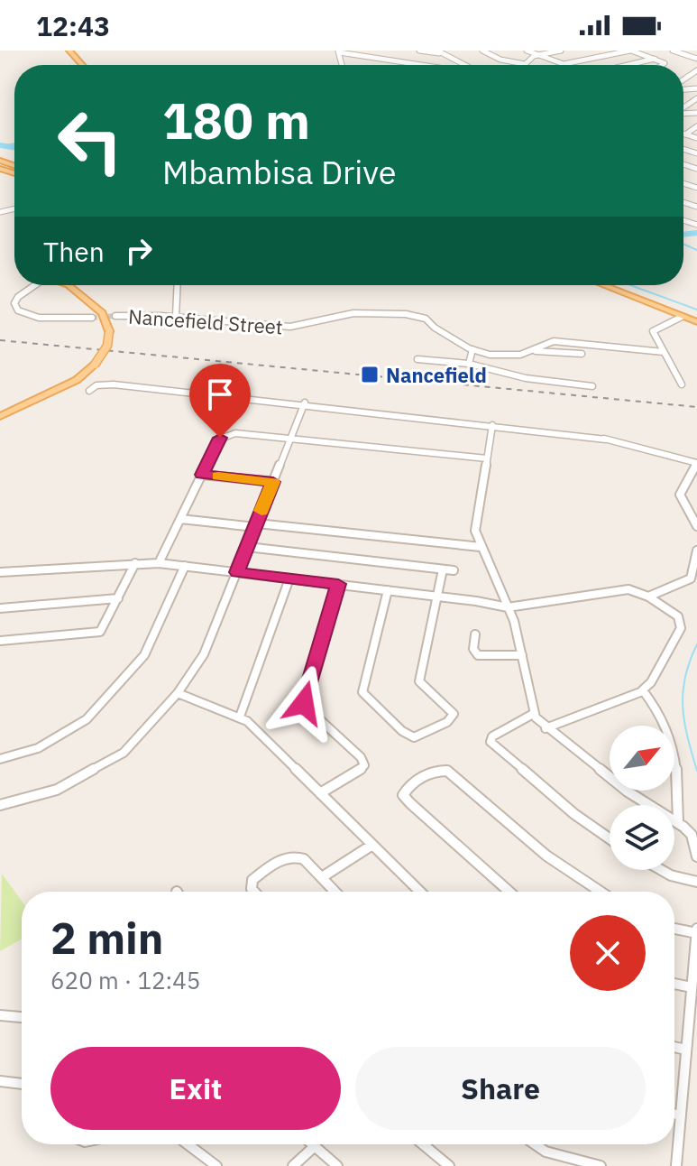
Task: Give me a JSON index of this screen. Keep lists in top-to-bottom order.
{
  "streets": {
    "street": ["Nancefield Street"]
  },
  "places": {
    "transit": ["Nancefield"]
  },
  "north": "top right",
  "page": {
    "status": "12:43",
    "turn": ["180 m", "Mbambisa Drive"],
    "then": "Then",
    "heading": ["2 min", "620 m · 12:45"],
    "buttons": ["Exit", "Share"]
  }
}
